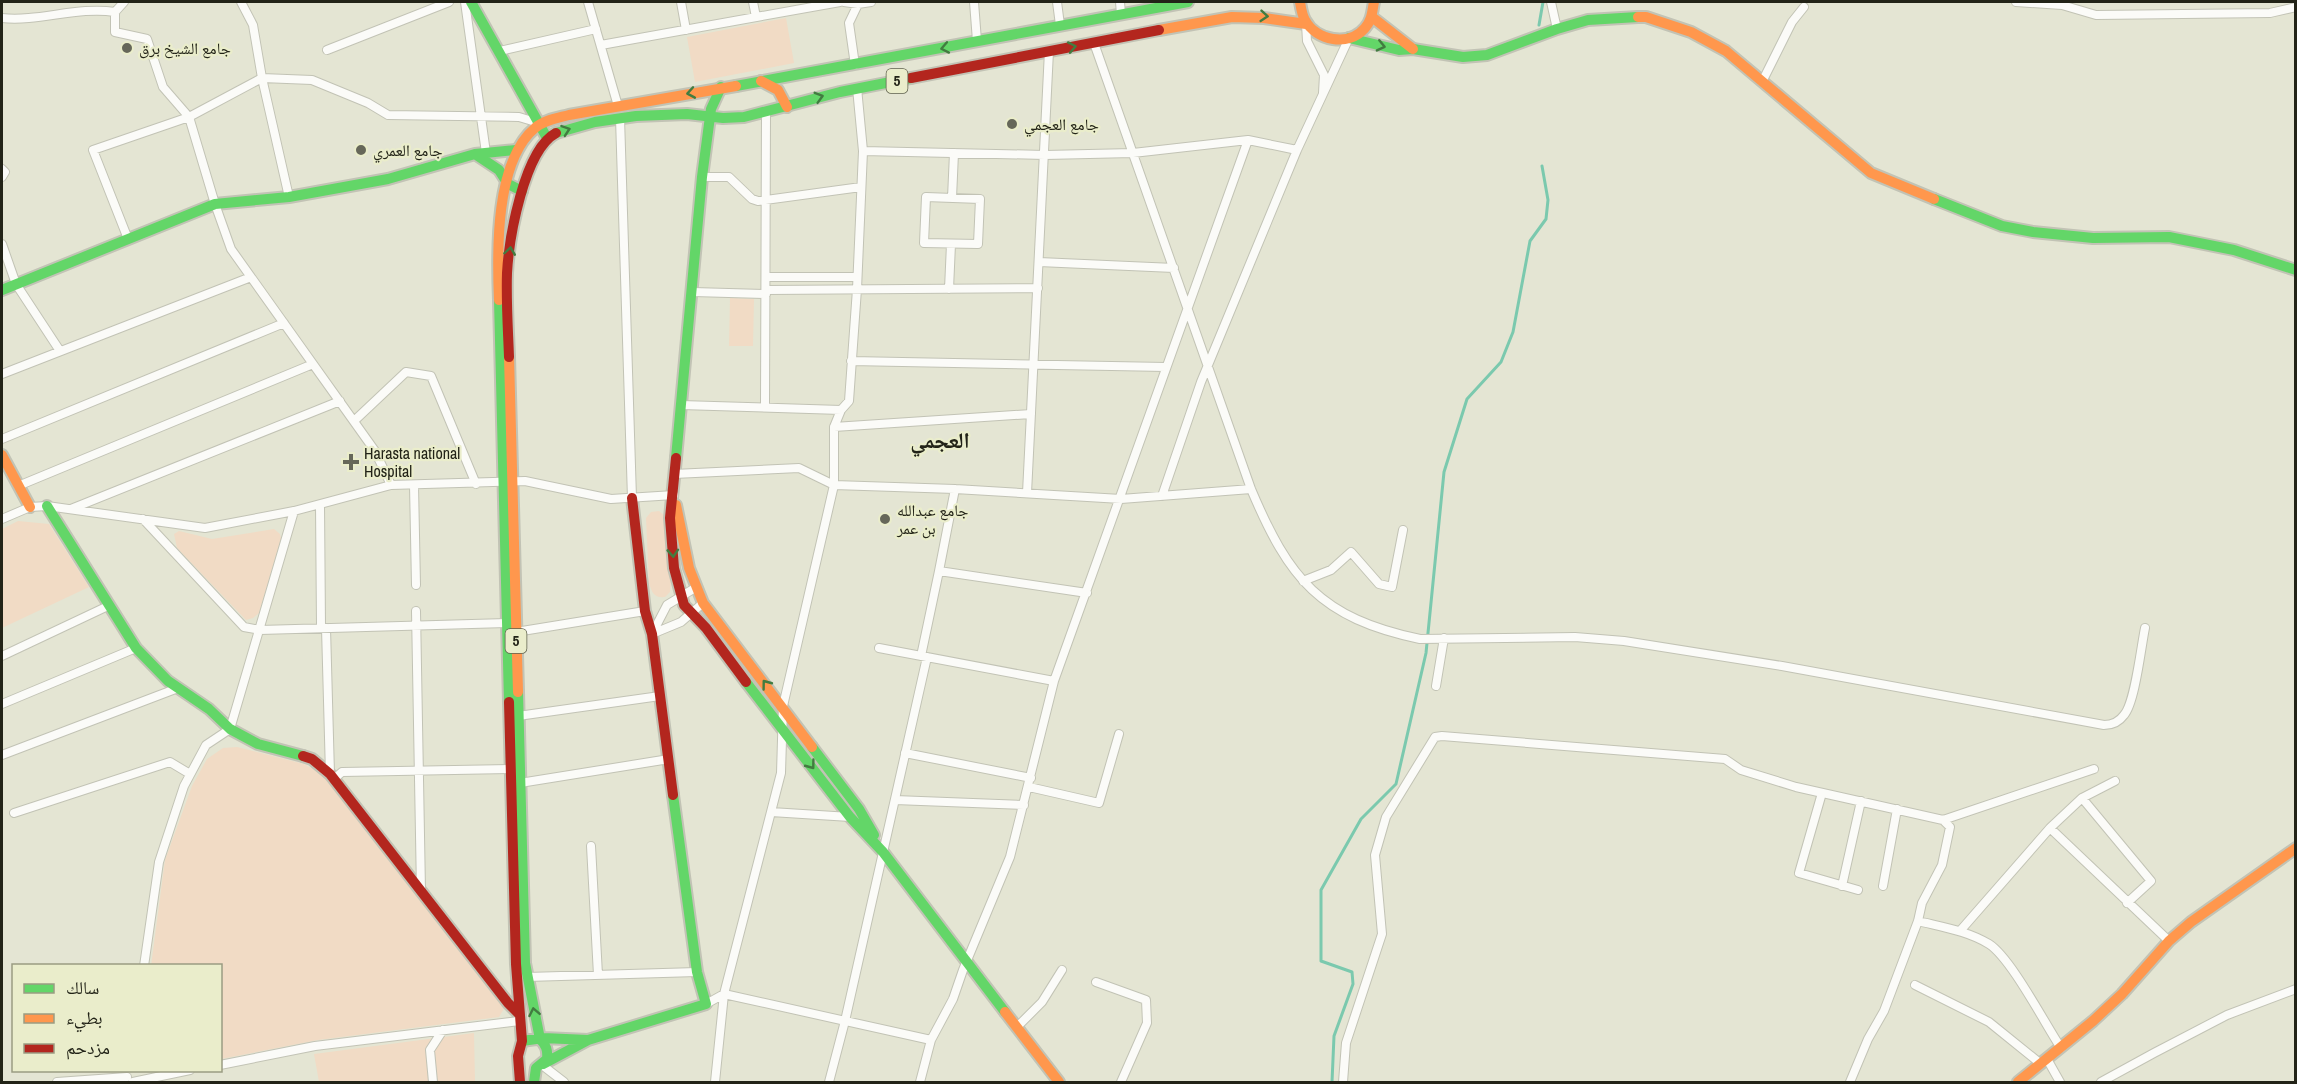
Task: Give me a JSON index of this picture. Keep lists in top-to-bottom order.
{
  "streets": {
    "main road": ["5"]
  },
  "districts": ["العجمي"],
  "places": {
    "other": [
      "جامع الشيخ برق",
      "جامع العجمي",
      "جامع العمري",
      "جامع عبدالله بن عمر"
    ],
    "health": ["Harasta national Hospital"]
  },
  "legend": ["سالك", "بطيء", "مزدحم"]
}
